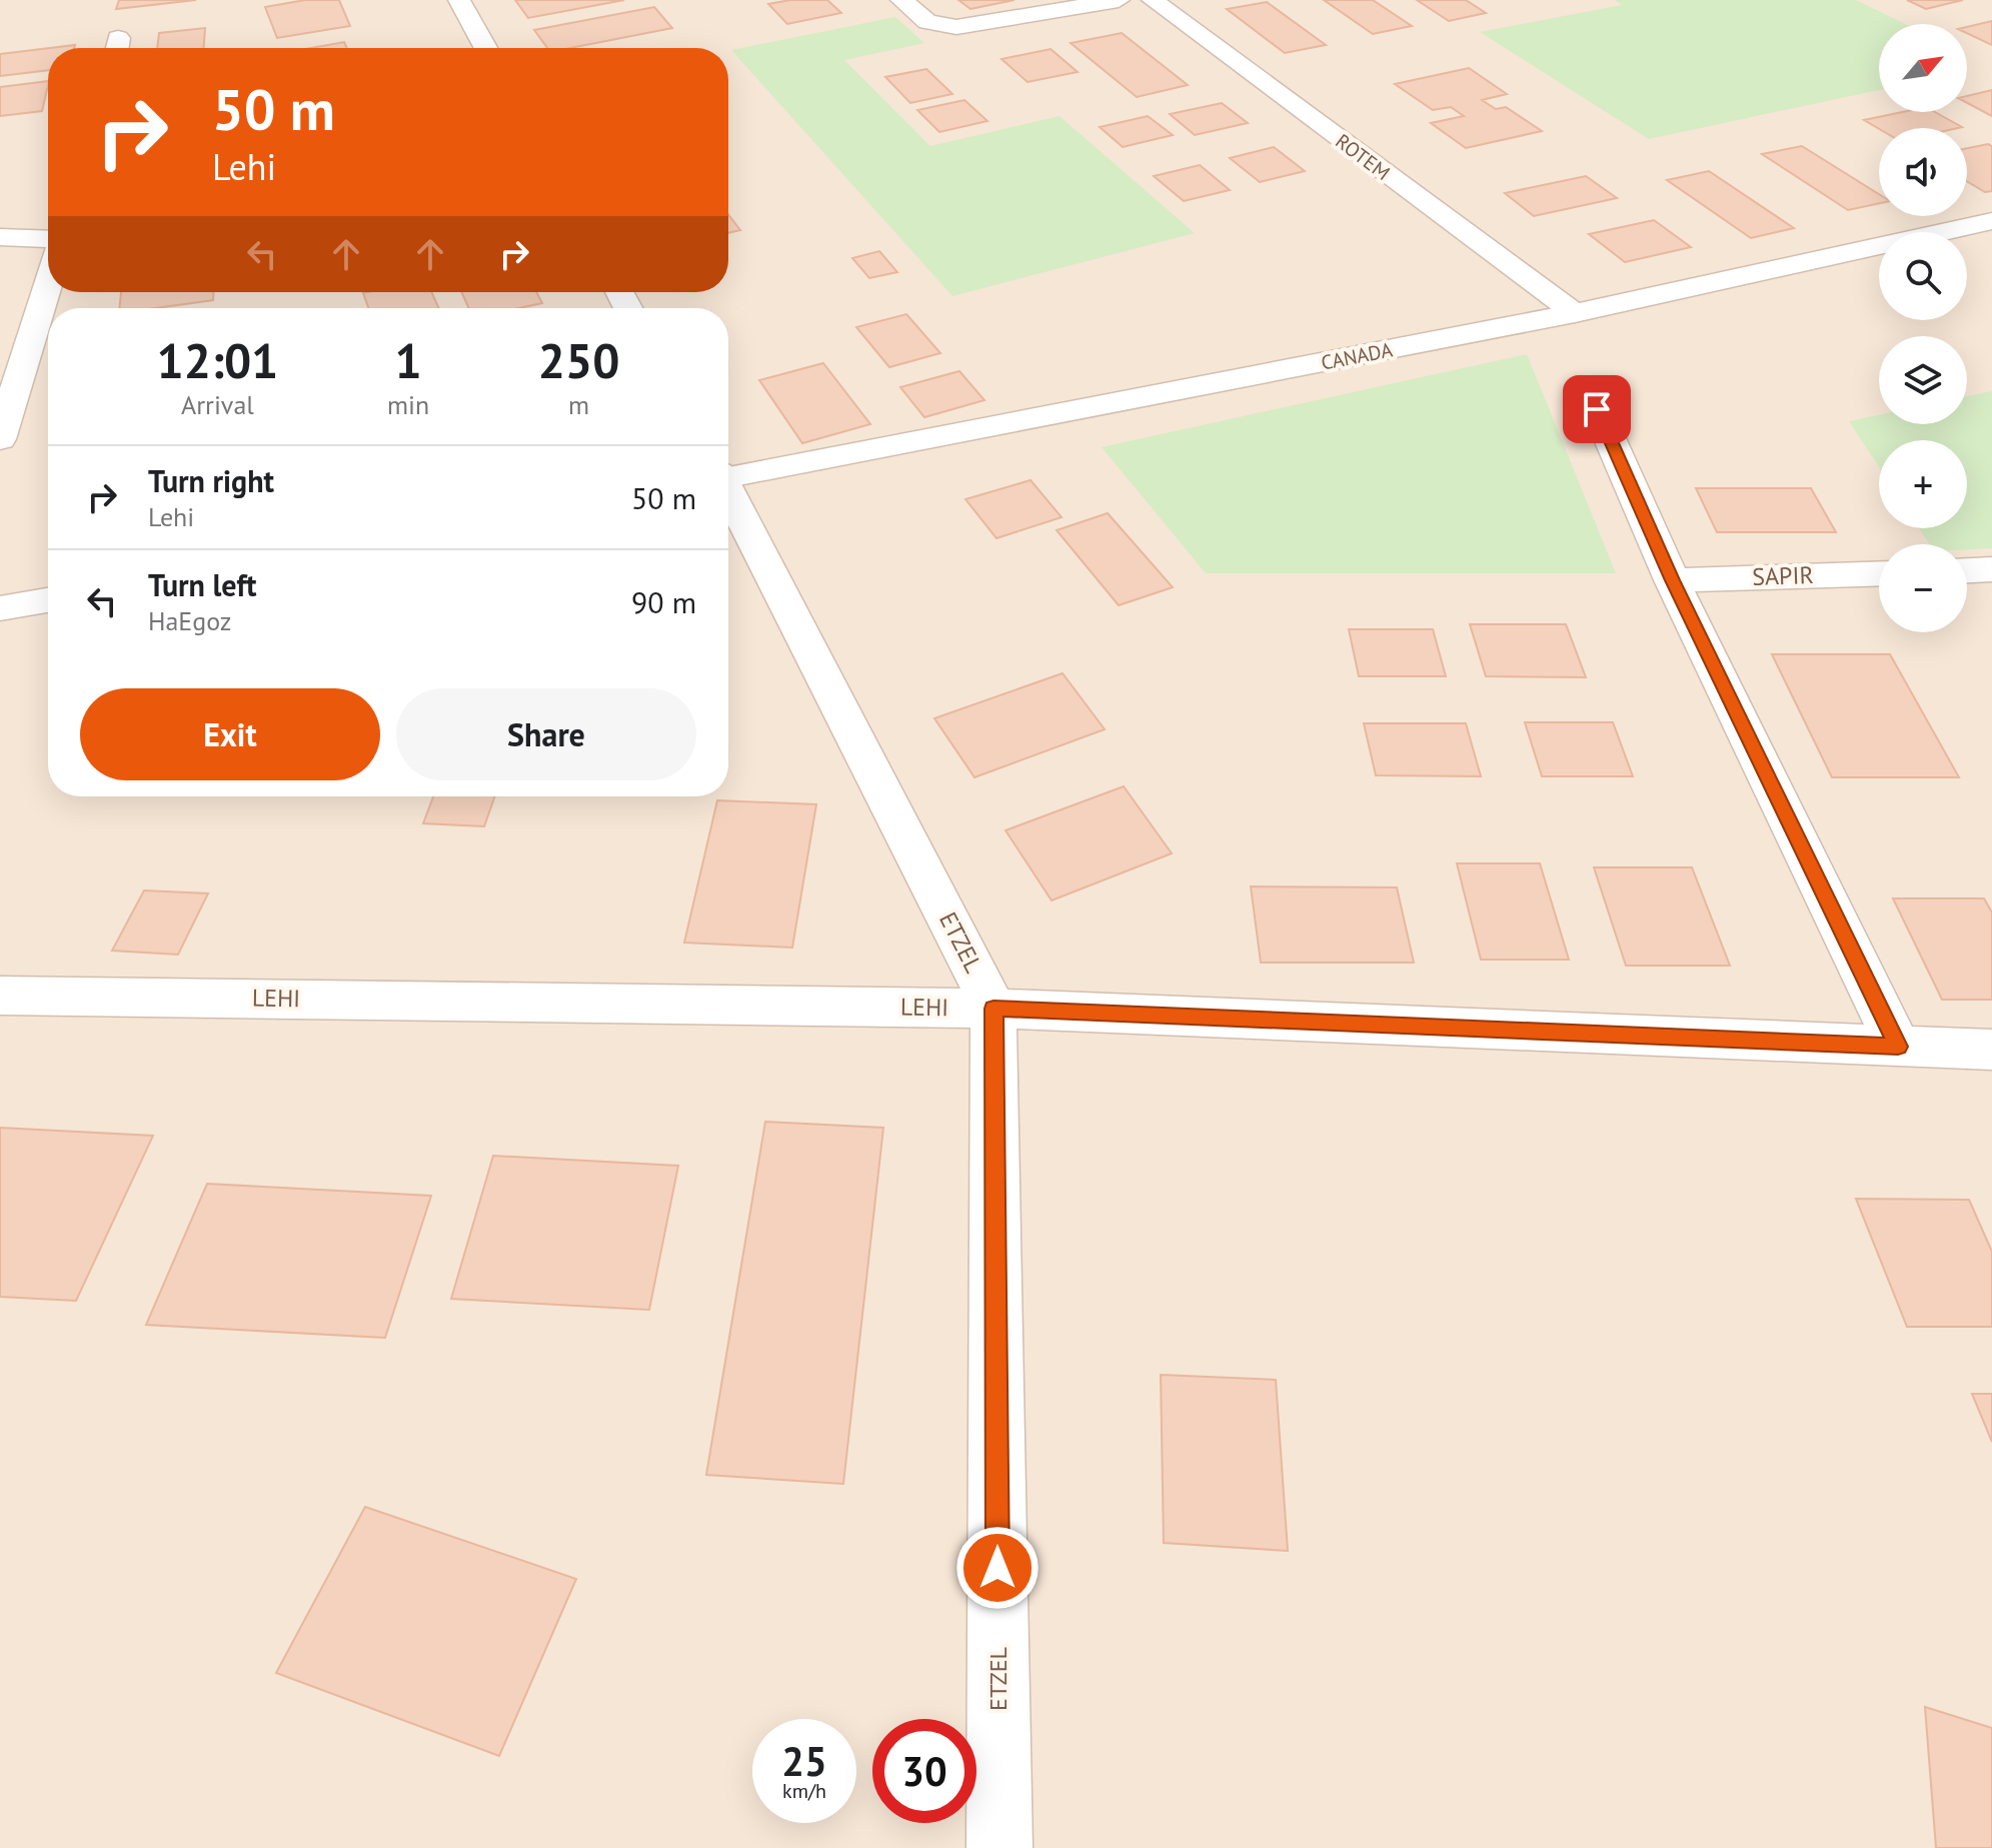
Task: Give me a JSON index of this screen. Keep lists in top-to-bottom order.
{
  "streets": {
    "street": [
      "ROTEM",
      "CANADA",
      "SAPIR",
      "ETZEL",
      "LEHI"
    ]
  },
  "crossings": [
    ["ROTEM", "CANADA"],
    ["ETZEL", "LEHI"]
  ],
  "north": "top right",
  "page": {
    "map_buttons": ["+", "−"],
    "turn": ["50 m", "Lehi"],
    "eta": [
      "12:01",
      "Arrival",
      "1",
      "min",
      "250",
      "m"
    ],
    "list": [
      {
        "name": "Turn right",
        "note": "Lehi",
        "value": "50 m"
      },
      {
        "name": "Turn left",
        "note": "HaEgoz",
        "value": "90 m"
      }
    ],
    "buttons": ["Exit", "Share"],
    "speed": "25 km/h",
    "limit": "30"
  }
}
